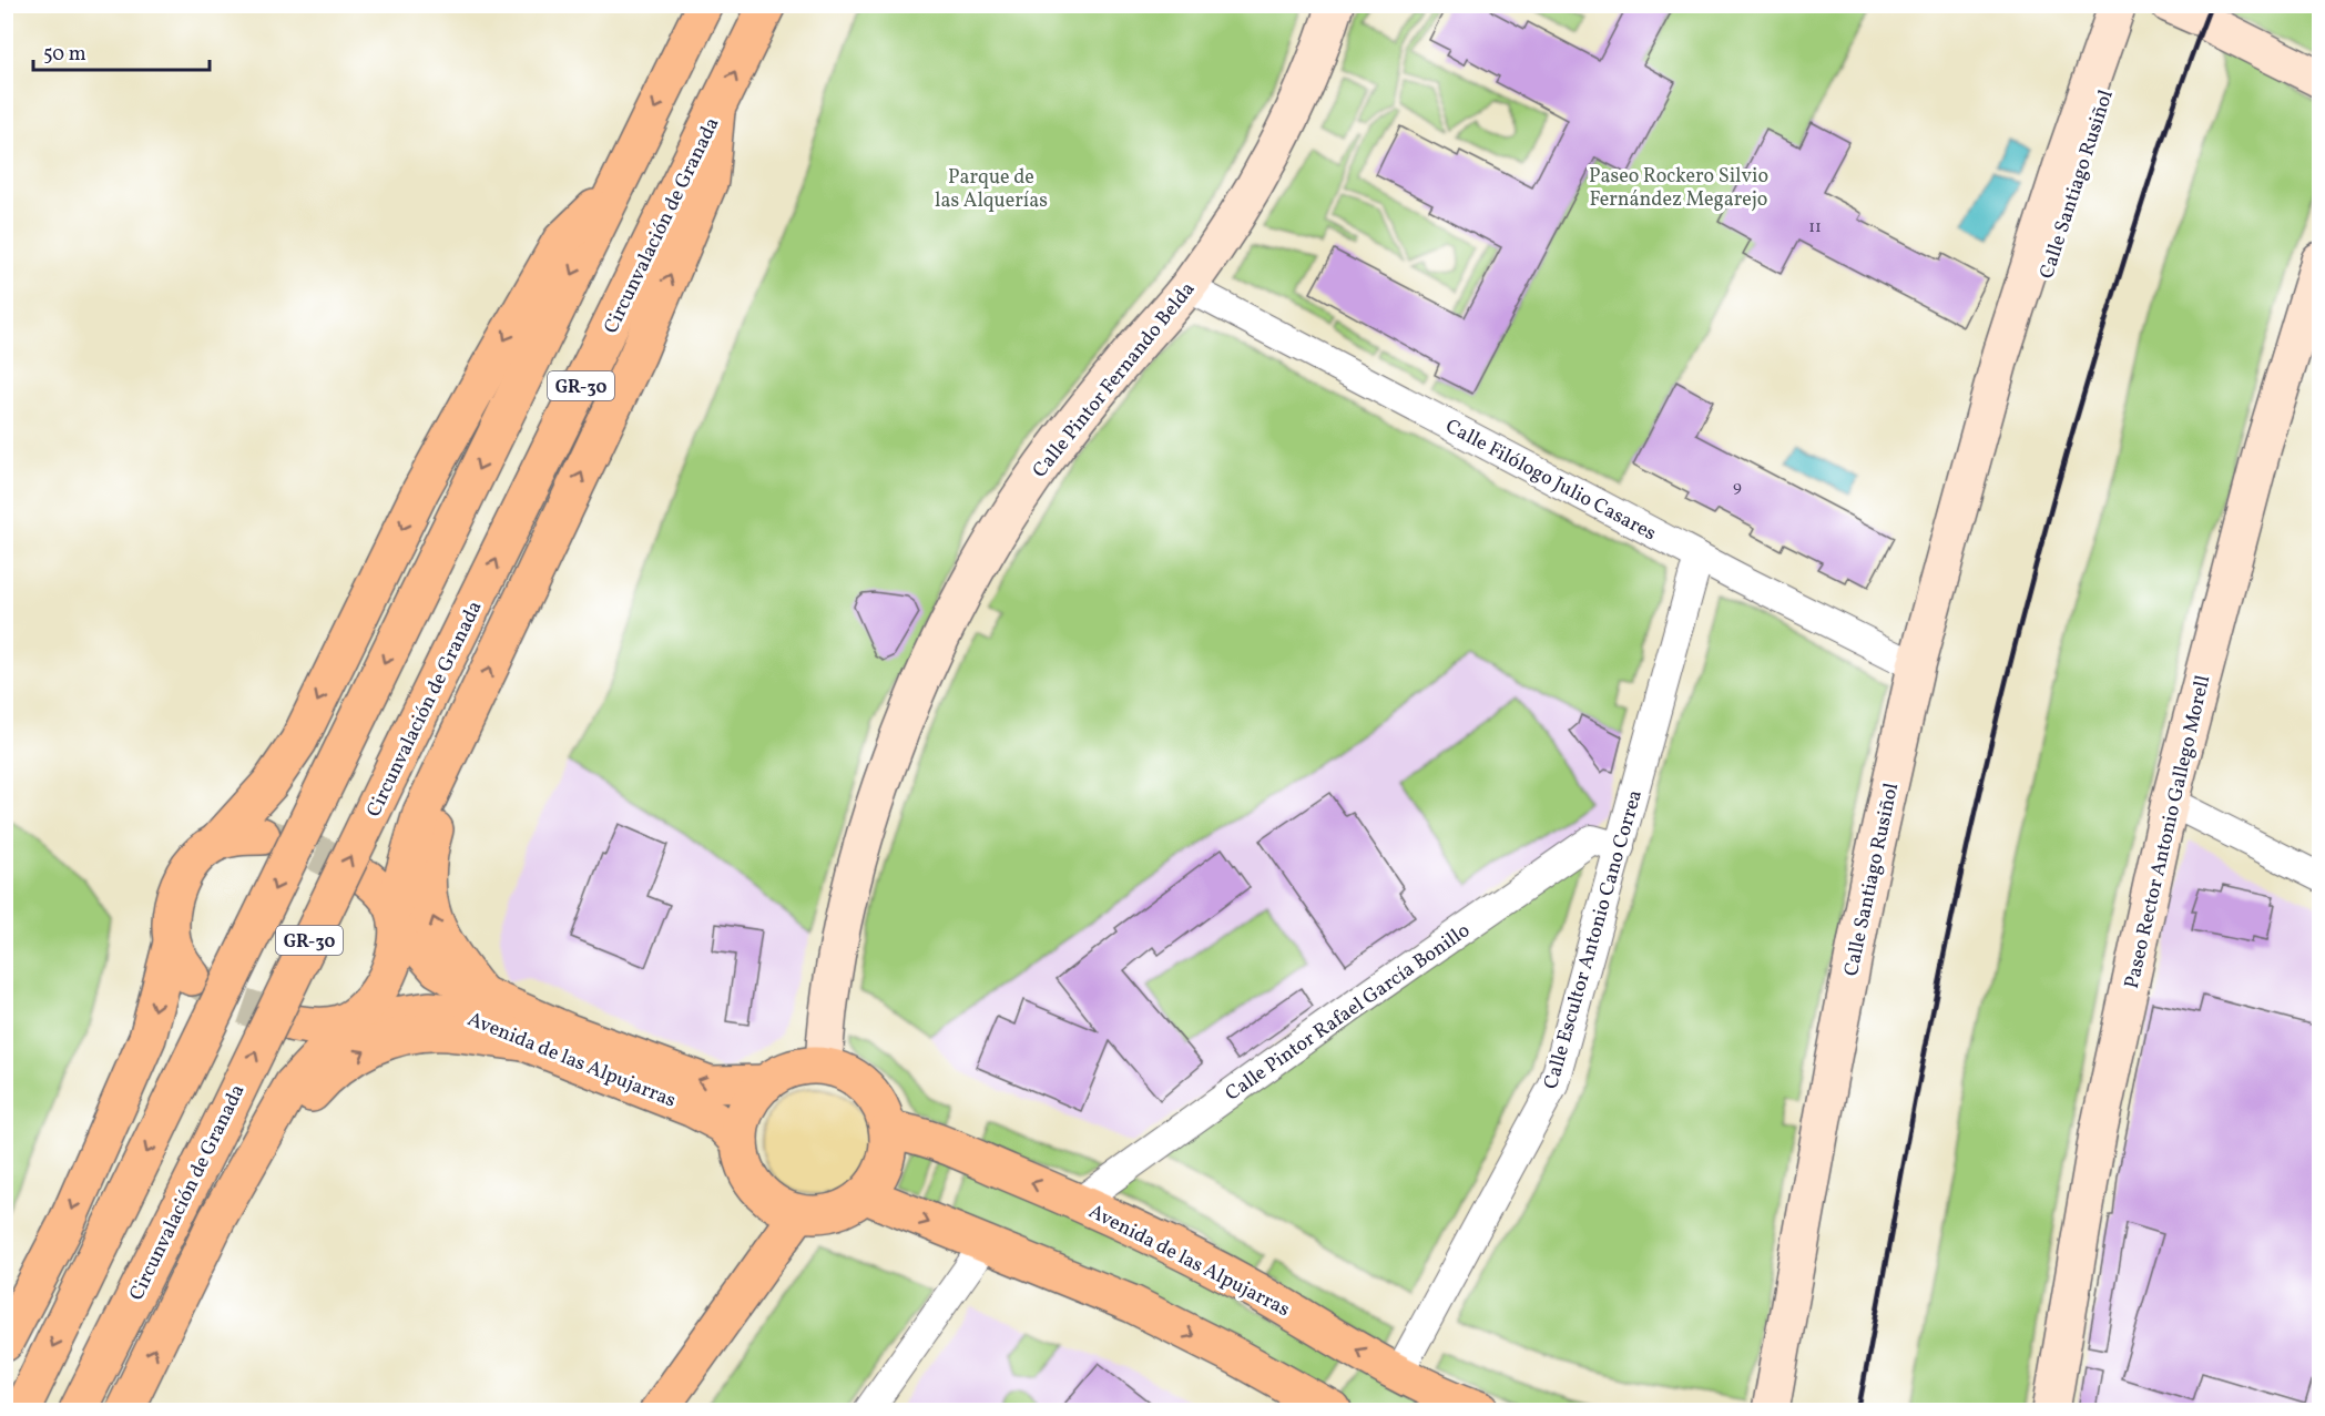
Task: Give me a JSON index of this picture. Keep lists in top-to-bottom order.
{
  "streets": {
    "main road": ["Circunvalación de Granada", "GR-30", "Avenida de las Alpujarras"],
    "street": [
      "Calle Santiago Rusiñol",
      "Calle Pintor Fernando Belda",
      "Calle Filólogo Julio Casares",
      "Paseo Rector Antonio Gallego Morell",
      "Calle Escultor Antonio Cano Correa",
      "Calle Pintor Rafael García Bonillo"
    ]
  },
  "crossings": [
    ["Calle Santiago Rusiñol", "Calle Filólogo Julio Casares"],
    ["Calle Pintor Fernando Belda", "Calle Filólogo Julio Casares"],
    ["Calle Pintor Fernando Belda", "Avenida de las Alpujarras"],
    ["Calle Filólogo Julio Casares", "Calle Escultor Antonio Cano Correa"],
    ["Calle Escultor Antonio Cano Correa", "Calle Pintor Rafael García Bonillo"],
    ["Calle Escultor Antonio Cano Correa", "Avenida de las Alpujarras"],
    ["Calle Pintor Rafael García Bonillo", "Avenida de las Alpujarras"]
  ],
  "parks": ["Paseo Rockero Silvio Fernández Megarejo", "Parque de las Alquerías"],
  "house_numbers": ["11", "9"],
  "scale_bar": "50 m"
}
